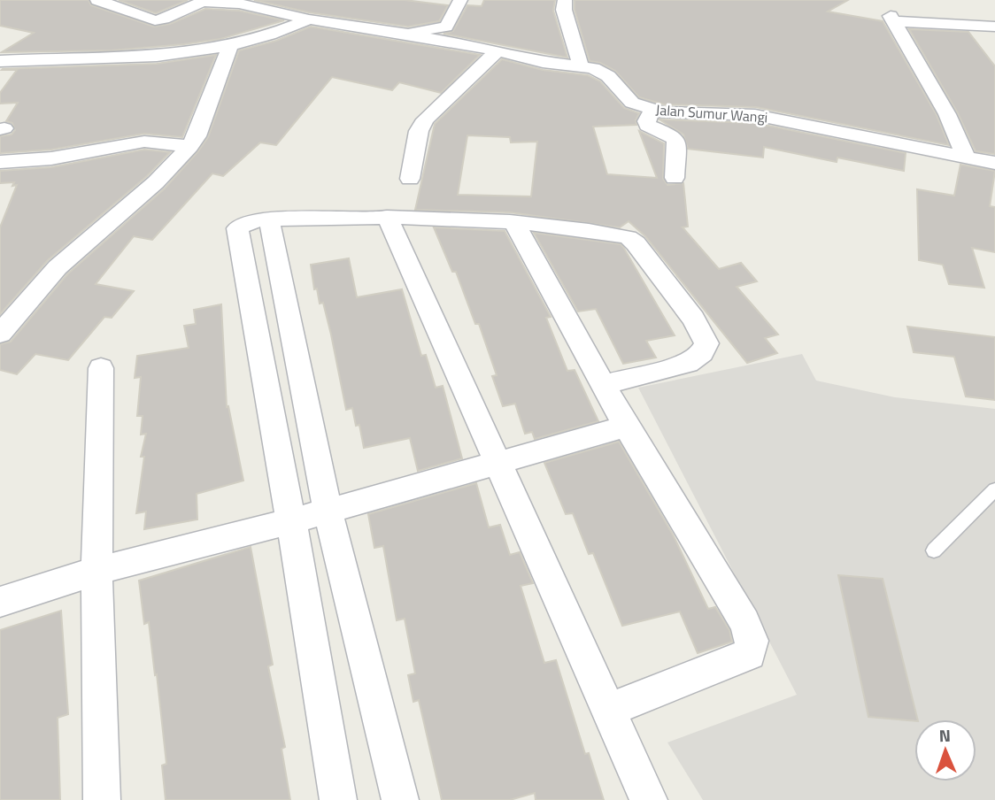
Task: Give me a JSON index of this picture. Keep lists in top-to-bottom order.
{
  "streets": {
    "street": ["Jalan Sumur Wangi"]
  },
  "north": "top"
}
